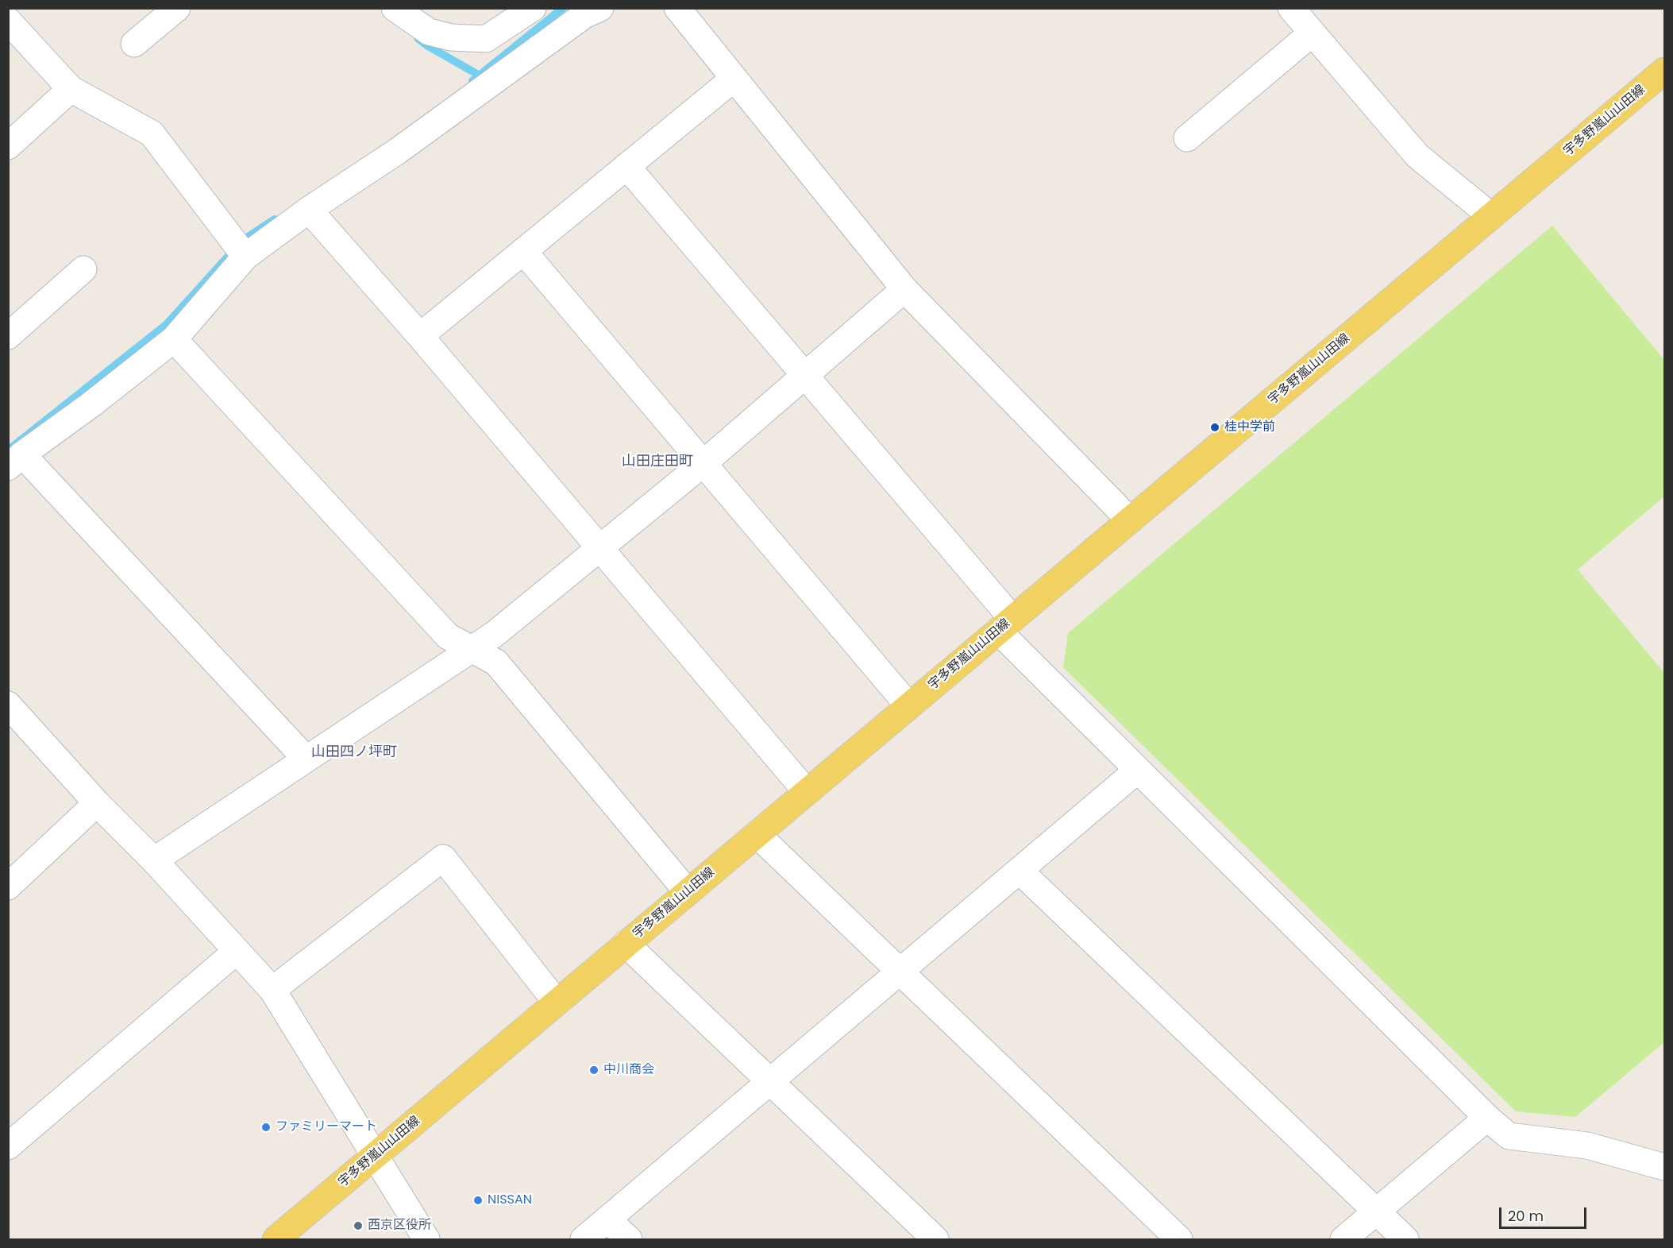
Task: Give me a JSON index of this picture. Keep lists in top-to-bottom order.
{
  "streets": {
    "main road": ["宇多野嵐山山田線"]
  },
  "districts": ["山田庄田町", "山田四ノ坪町"],
  "places": [
    "桂中学前",
    "中川商会",
    "ファミリーマート",
    "NISSAN",
    "西京区役所"
  ],
  "scale_bar": "20 m"
}
